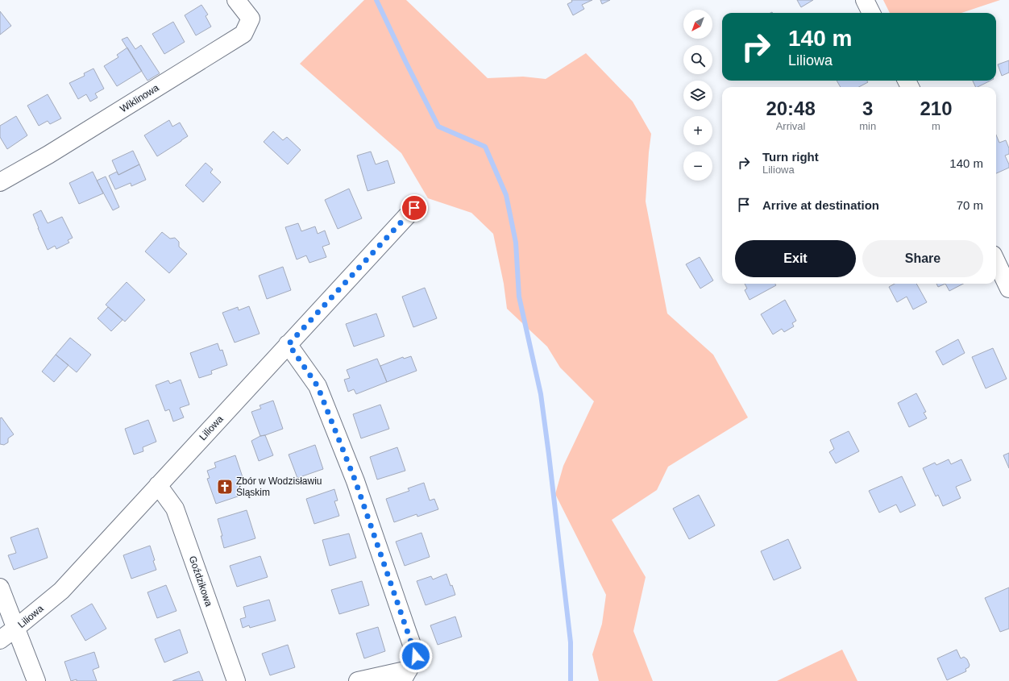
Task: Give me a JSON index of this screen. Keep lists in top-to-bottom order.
{
  "streets": {
    "street": ["Wiklinowa", "Liliowa", "Goździkowa"]
  },
  "crossings": [
    ["Liliowa", "Goździkowa"]
  ],
  "places": {
    "church": ["Zbór w Wodzisławiu Śląskim"]
  },
  "north": "bottom left",
  "page": {
    "map_buttons": ["+", "−"],
    "turn": ["140 m", "Liliowa"],
    "eta": [
      "20:48",
      "Arrival",
      "3",
      "min",
      "210",
      "m"
    ],
    "list": [
      {
        "name": "Turn right",
        "note": "Liliowa",
        "value": "140 m"
      },
      {
        "name": "Arrive at destination",
        "value": "70 m"
      }
    ],
    "buttons": ["Exit", "Share"]
  }
}
